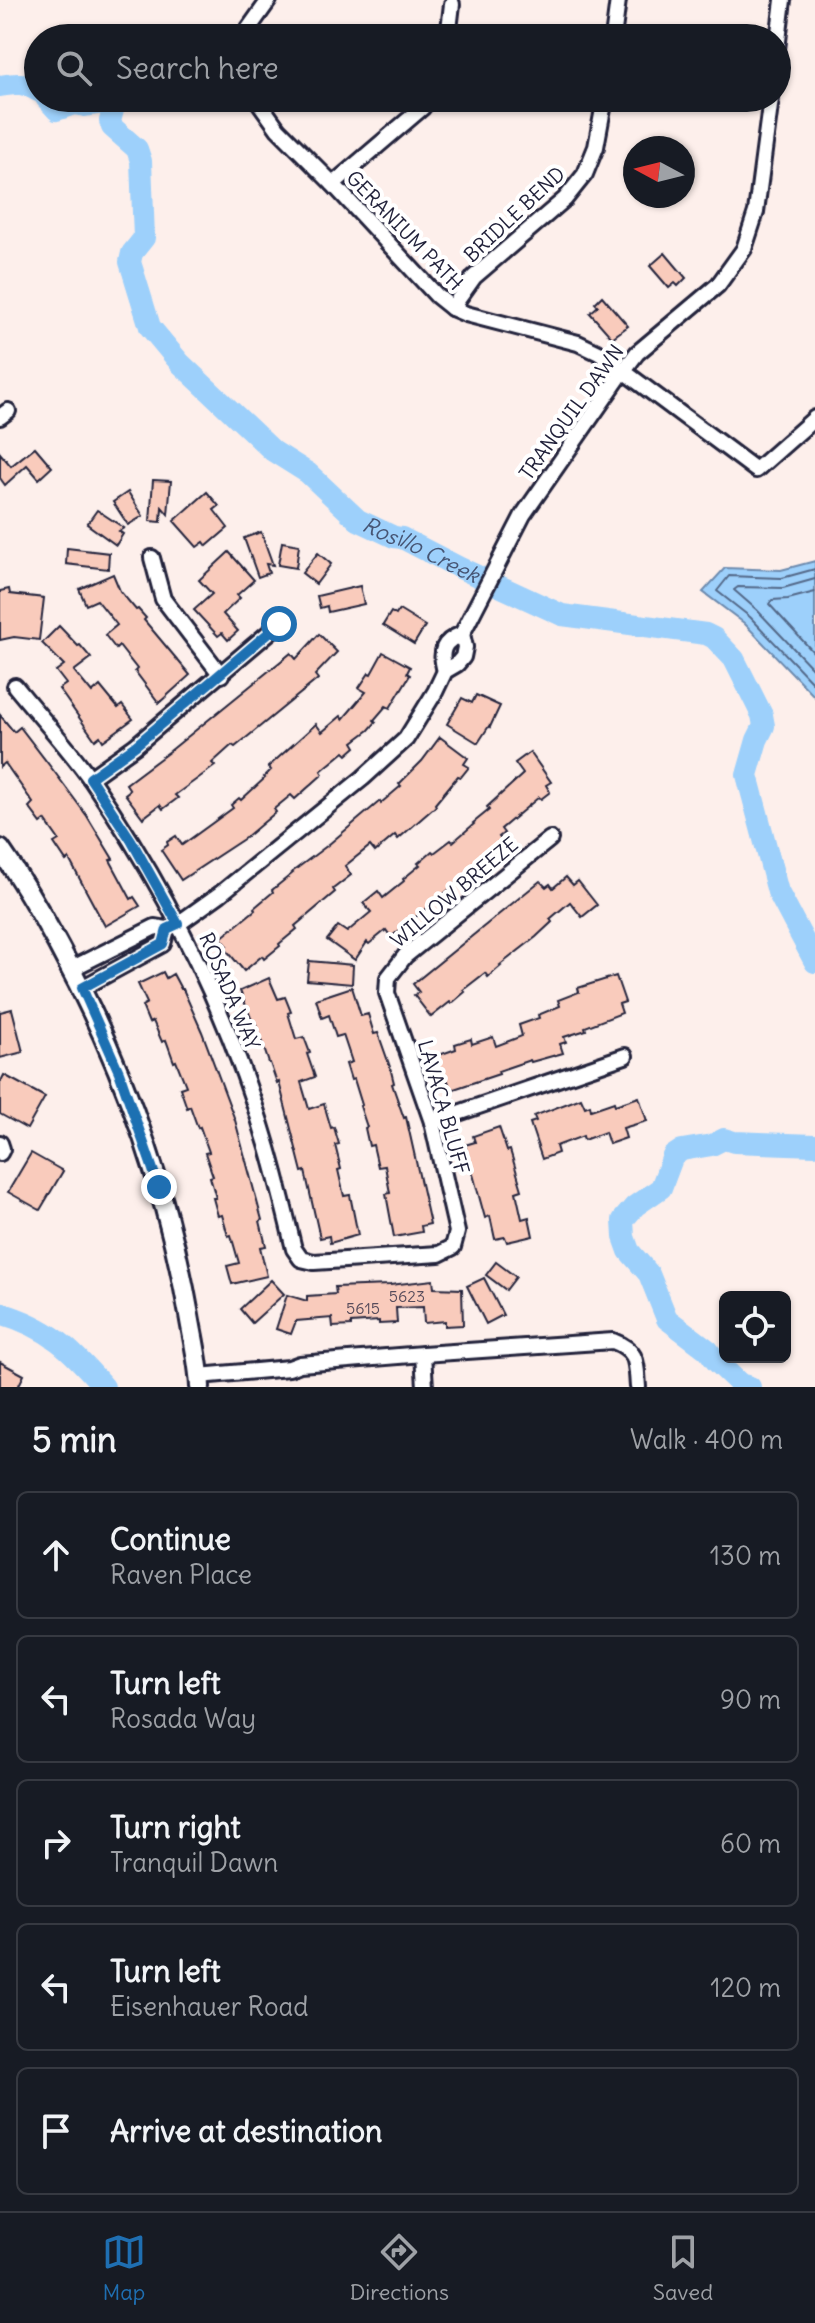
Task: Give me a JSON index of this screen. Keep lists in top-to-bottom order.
{
  "streets": {
    "street": [
      "BRIDLE BEND",
      "GERANIUM PATH",
      "TRANQUIL DAWN",
      "WILLOW BREEZE",
      "ROSADA WAY",
      "LAVACA BLUFF"
    ]
  },
  "crossings": [
    ["BRIDLE BEND", "GERANIUM PATH"],
    ["GERANIUM PATH", "TRANQUIL DAWN"],
    ["TRANQUIL DAWN", "ROSADA WAY"],
    ["WILLOW BREEZE", "LAVACA BLUFF"],
    ["ROSADA WAY", "LAVACA BLUFF"]
  ],
  "water": ["Rosillo Creek"],
  "house_numbers": ["5623", "5615"],
  "north": "left",
  "page": {
    "search": "Search here",
    "heading": ["5 min", "Walk · 400 m"],
    "list": [
      ["Continue", "Raven Place", "130 m"],
      ["Turn left", "Rosada Way", "90 m"],
      ["Turn right", "Tranquil Dawn", "60 m"],
      ["Turn left", "Eisenhauer Road", "120 m"],
      "Arrive at destination"
    ],
    "nav": ["Map", "Directions", "Saved"]
  }
}
